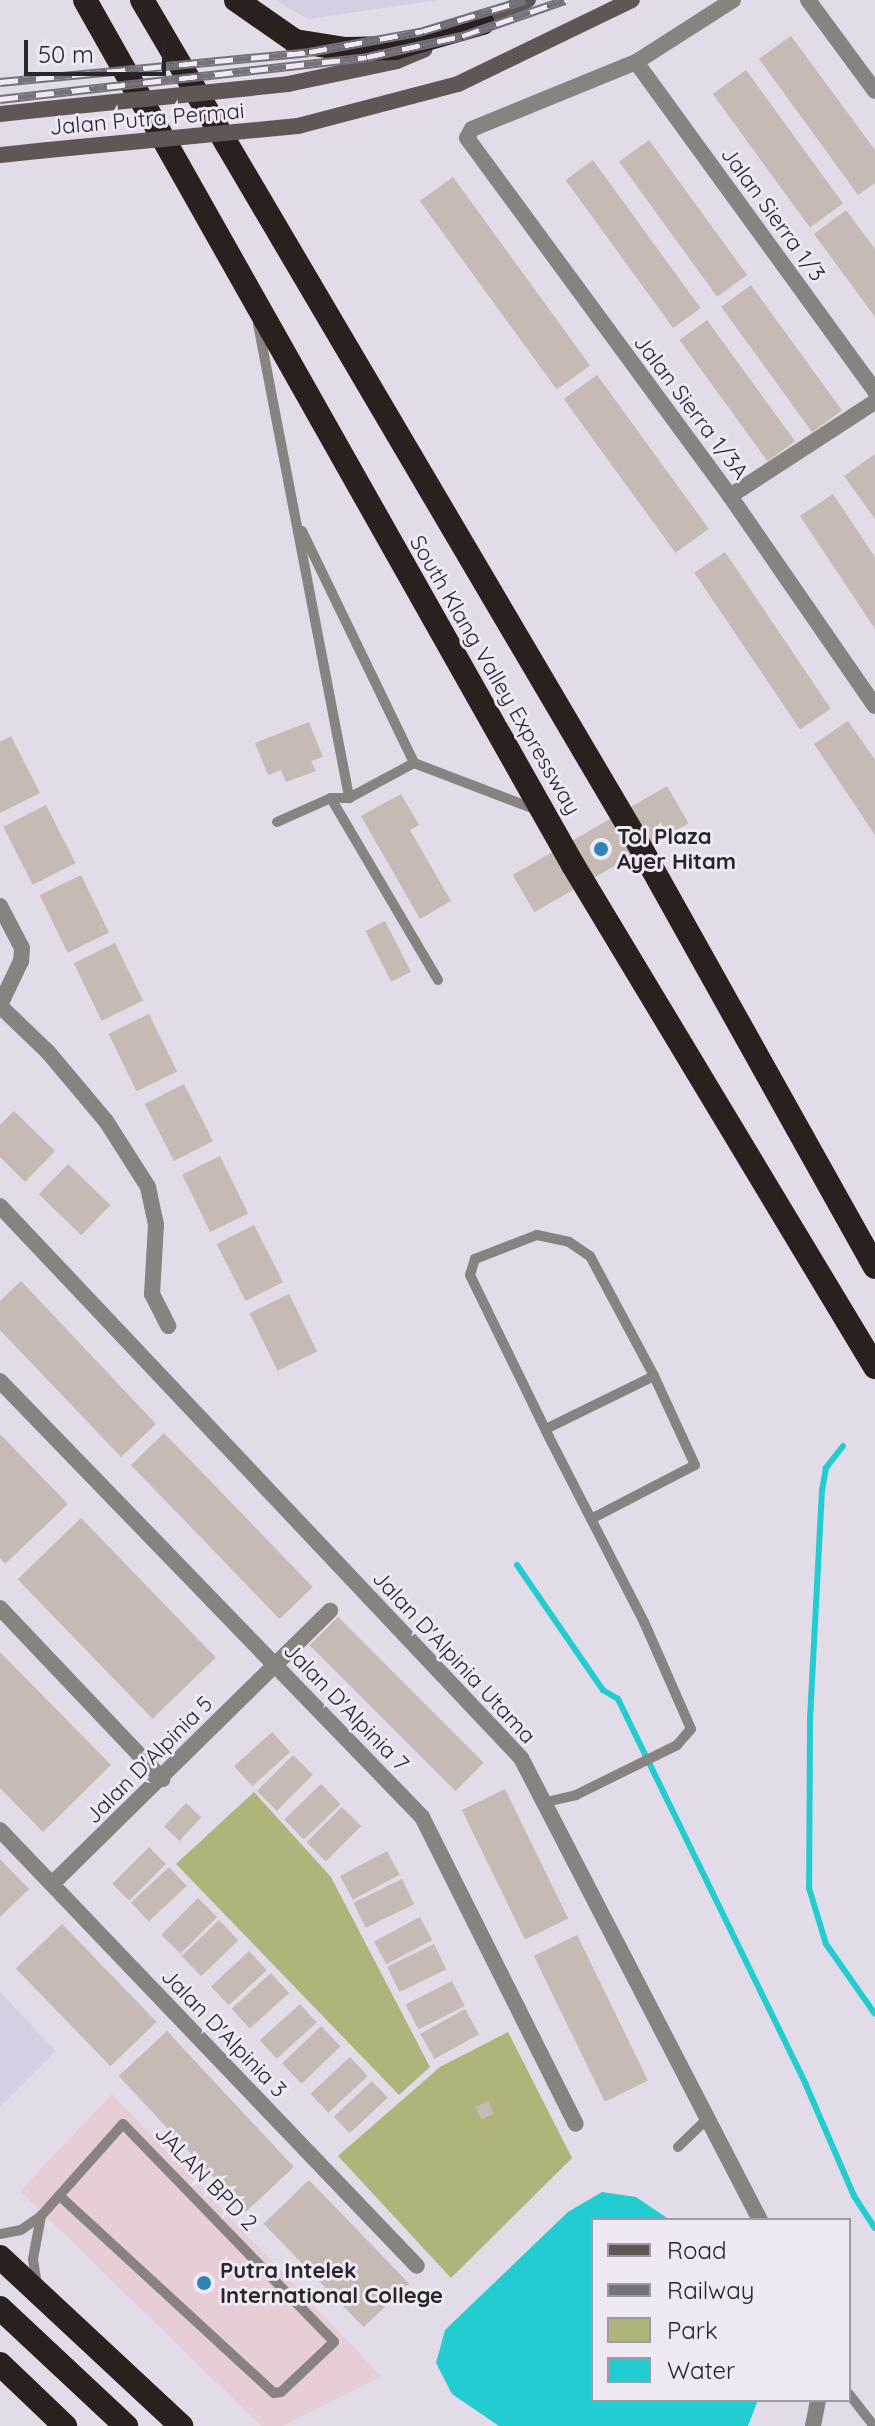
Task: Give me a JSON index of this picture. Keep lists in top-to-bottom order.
{
  "streets": {
    "highway": ["South Klang Valley Expressway"],
    "main road": ["Jalan Putra Permai"],
    "street": [
      "Jalan Sierra 1/3",
      "Jalan Sierra 1/3A",
      "Jalan D'Alpinia Utama",
      "Jalan D'Alpinia 7",
      "Jalan D'Alpinia 5",
      "Jalan D'Alpinia 3"
    ],
    "lane": ["JALAN BPD 2"]
  },
  "crossings": [
    ["Jalan Sierra 1/3", "Jalan Sierra 1/3A"],
    ["Jalan D'Alpinia 7", "Jalan D'Alpinia 5"],
    ["Jalan D'Alpinia 5", "Jalan D'Alpinia 3"]
  ],
  "places": ["Tol Plaza Ayer Hitam", "Putra Intelek International College"],
  "legend": [
    "Road",
    "Railway",
    "Park",
    "Water"
  ],
  "scale_bar": "50 m"
}
